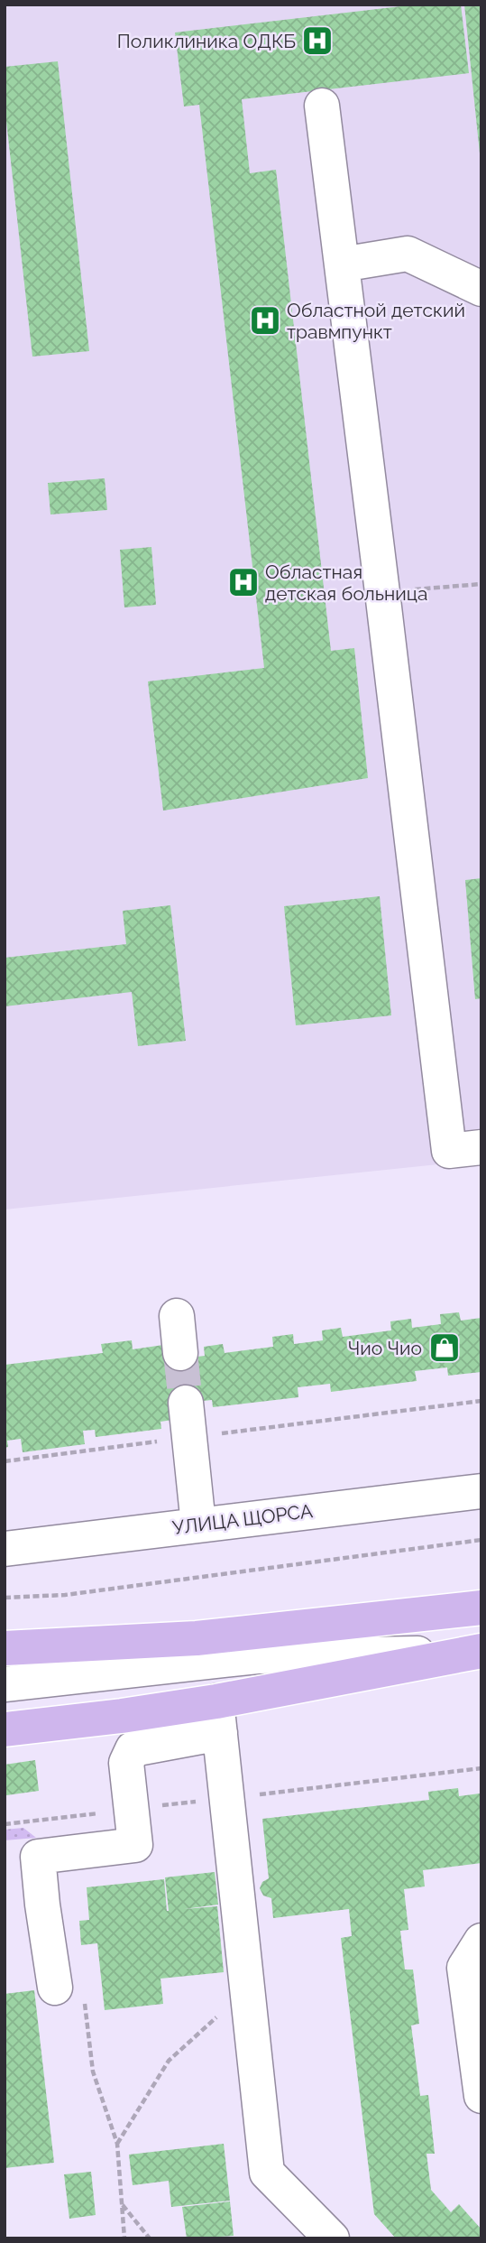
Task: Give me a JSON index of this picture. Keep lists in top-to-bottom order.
{
  "streets": {
    "street": ["УЛИЦА ЩОРСА"]
  },
  "places": {
    "hospital": ["Поликлиника ОДКБ", "Областной детский травмпункт", "Областная детская больница"],
    "shop": ["Чио Чио"]
  }
}
